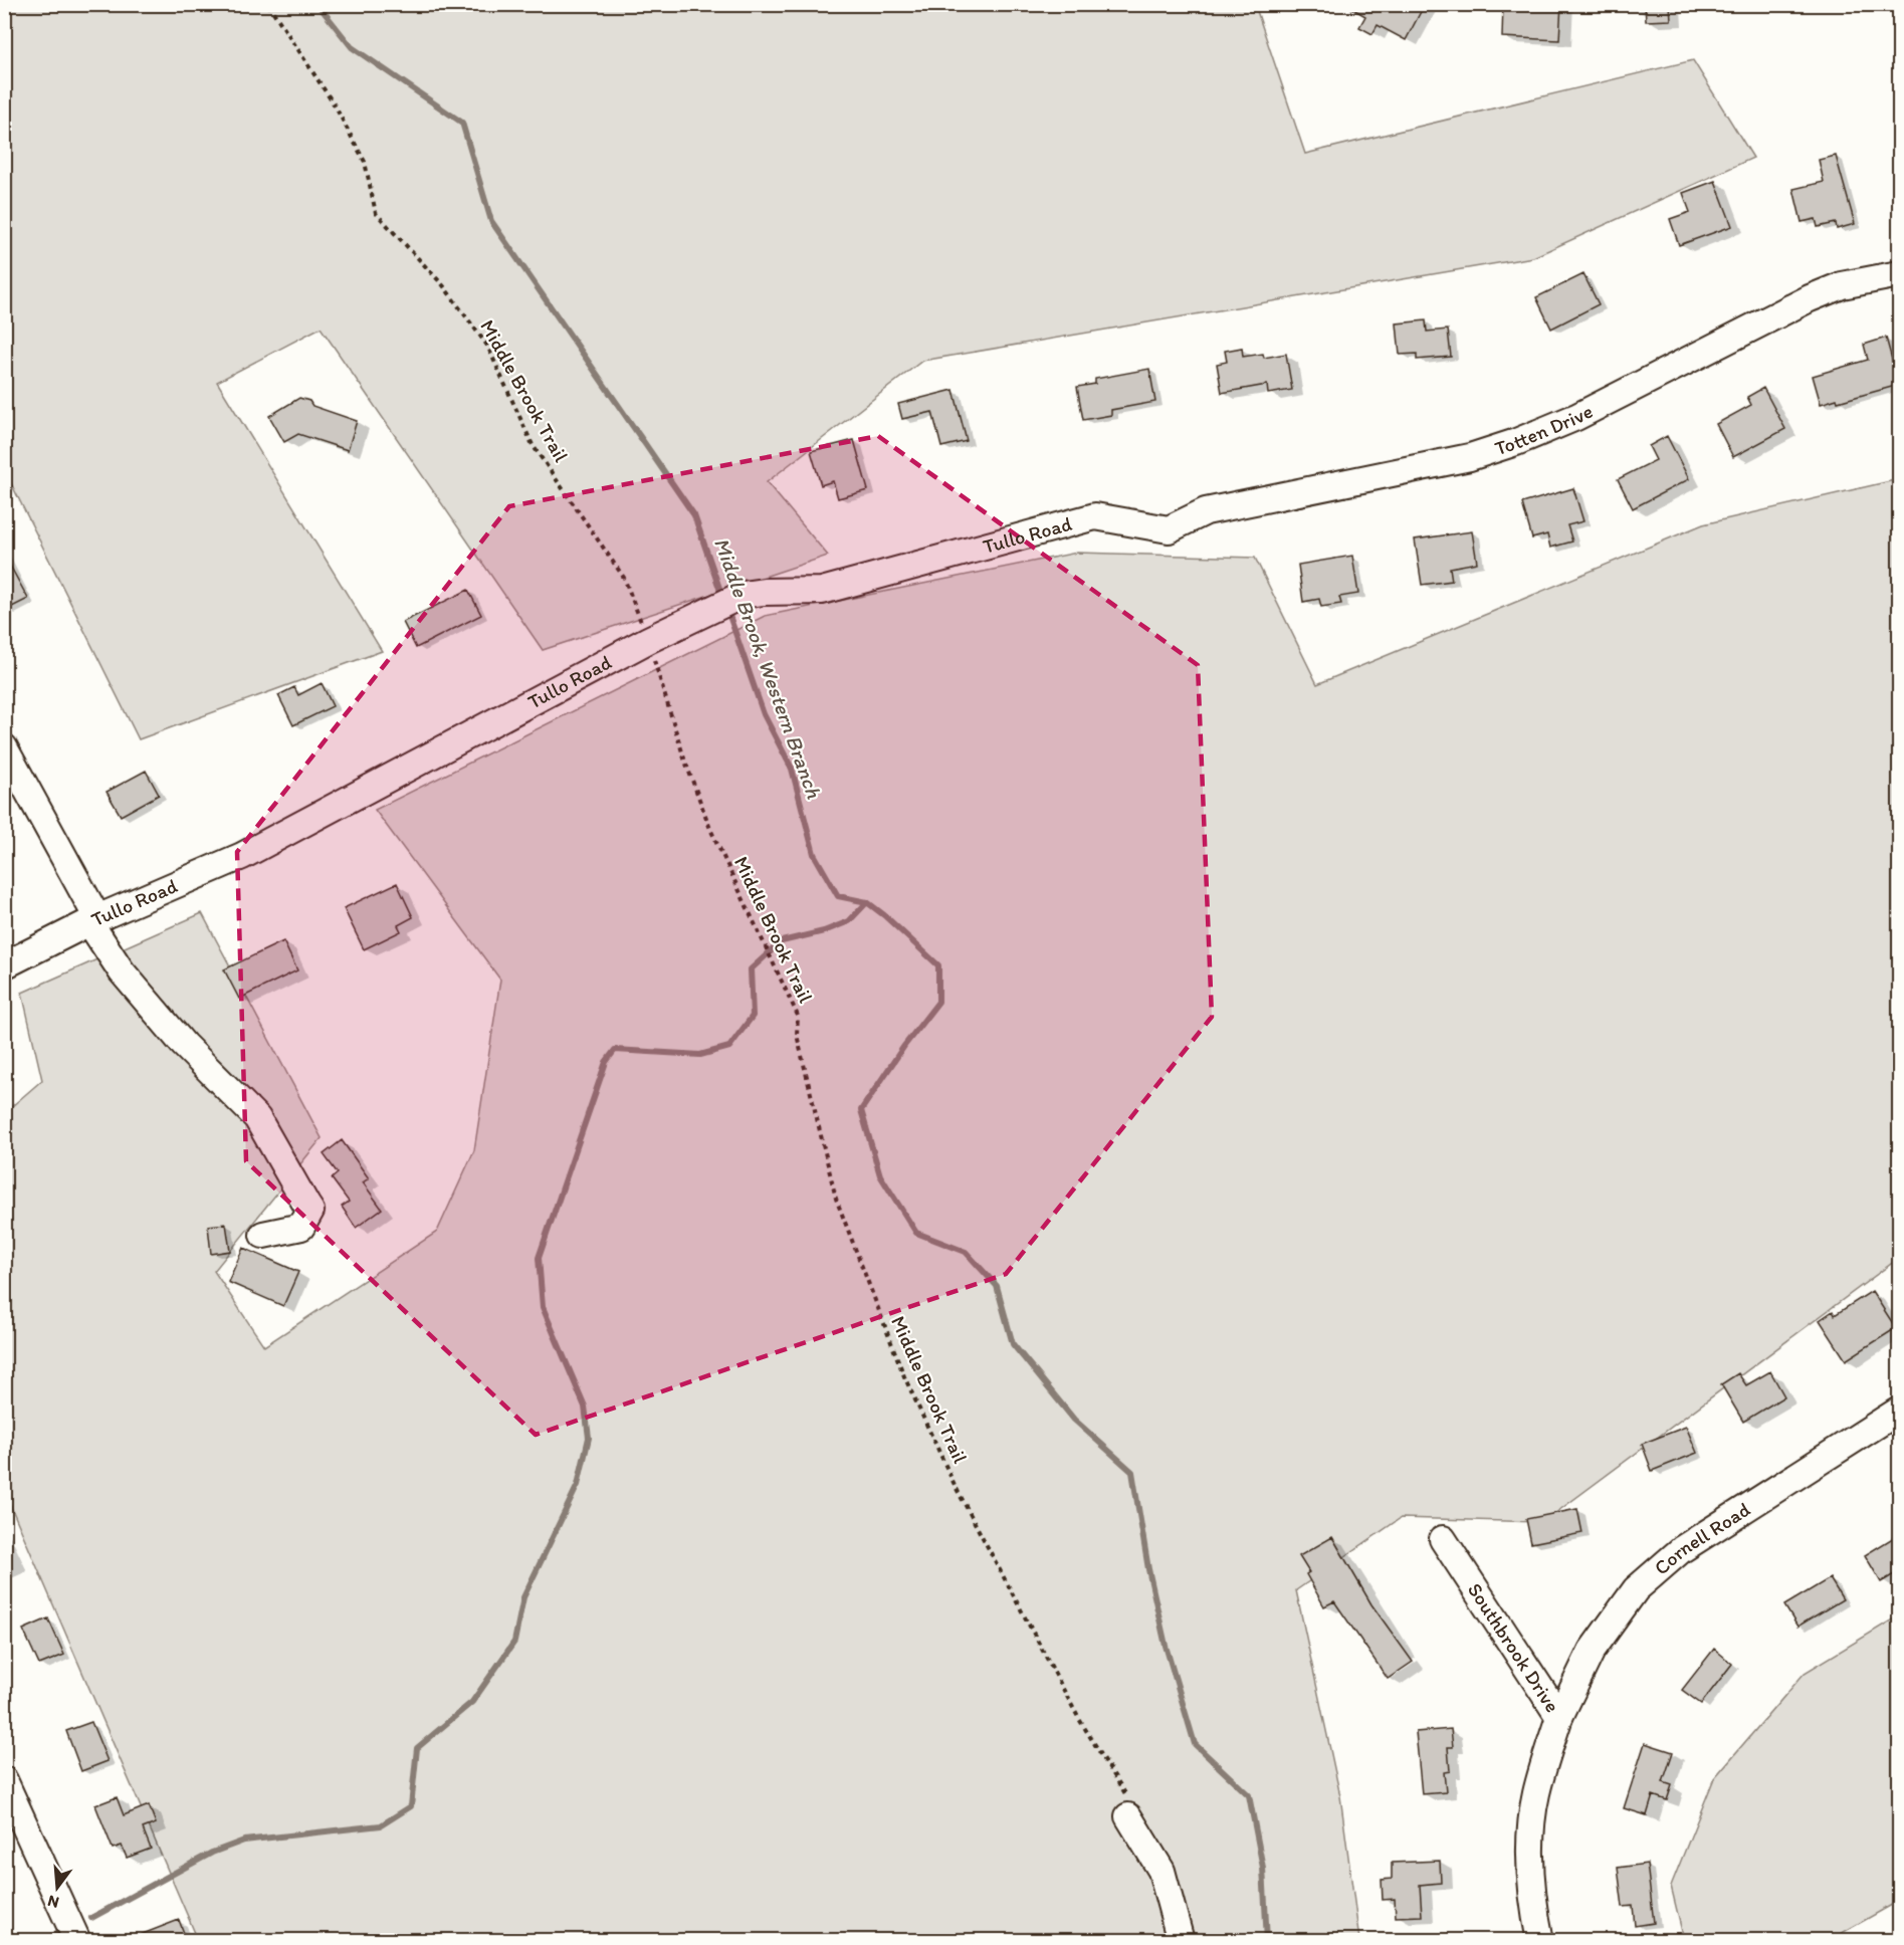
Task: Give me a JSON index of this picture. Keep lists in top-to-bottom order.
{
  "streets": {
    "street": [
      "Totten Drive",
      "Tullo Road",
      "Cornell Road",
      "Southbrook Drive"
    ],
    "path": ["Middle Brook Trail"]
  },
  "crossings": [
    ["Middle Brook Trail", "Tullo Road"],
    ["Totten Drive", "Tullo Road"],
    ["Cornell Road", "Southbrook Drive"]
  ],
  "water": ["Middle Brook, Western Branch"],
  "north": "bottom"
}
